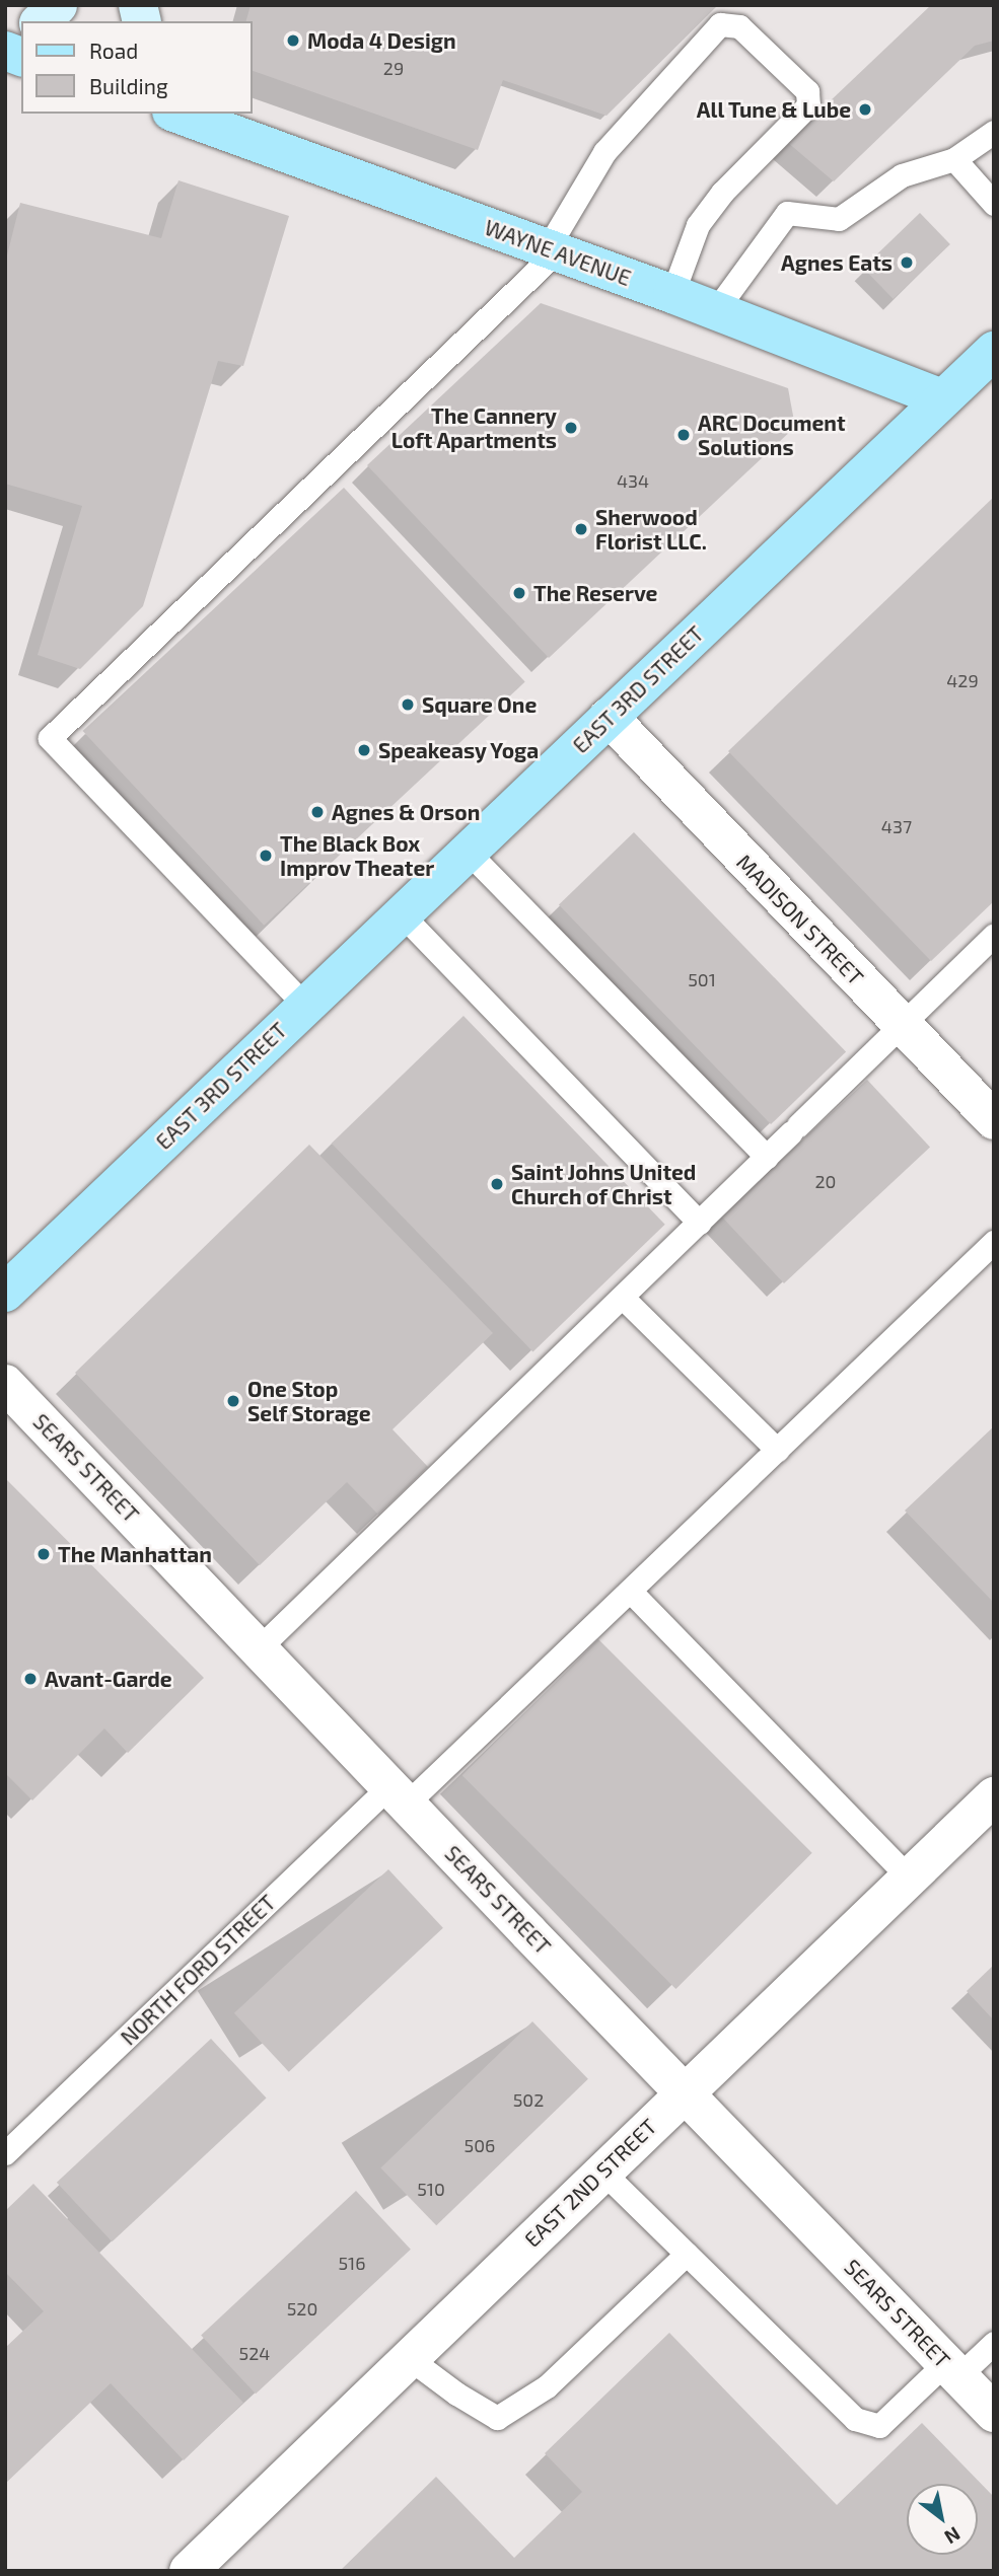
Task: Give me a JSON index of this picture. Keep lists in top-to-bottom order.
{
  "streets": {
    "main road": ["WAYNE AVENUE", "EAST 3RD STREET"],
    "street": ["MADISON STREET", "SEARS STREET", "EAST 2ND STREET"],
    "lane": ["NORTH FORD STREET"]
  },
  "crossings": [
    ["WAYNE AVENUE", "EAST 3RD STREET"],
    ["EAST 3RD STREET", "MADISON STREET"],
    ["SEARS STREET", "NORTH FORD STREET"],
    ["SEARS STREET", "EAST 2ND STREET"]
  ],
  "places": [
    "Moda 4 Design",
    "All Tune & Lube",
    "Agnes Eats",
    "The Cannery Loft Apartments",
    "ARC Document Solutions",
    "Sherwood Florist LLC.",
    "The Reserve",
    "Square One",
    "Speakeasy Yoga",
    "Agnes & Orson",
    "The Black Box Improv Theater",
    "Saint Johns United Church of Christ",
    "One Stop Self Storage",
    "The Manhattan",
    "Avant-Garde"
  ],
  "house_numbers": [
    "29",
    "434",
    "429",
    "437",
    "501",
    "20",
    "502",
    "506",
    "510",
    "516",
    "520",
    "524"
  ],
  "legend": ["Road", "Building"],
  "north": "bottom right"
}
